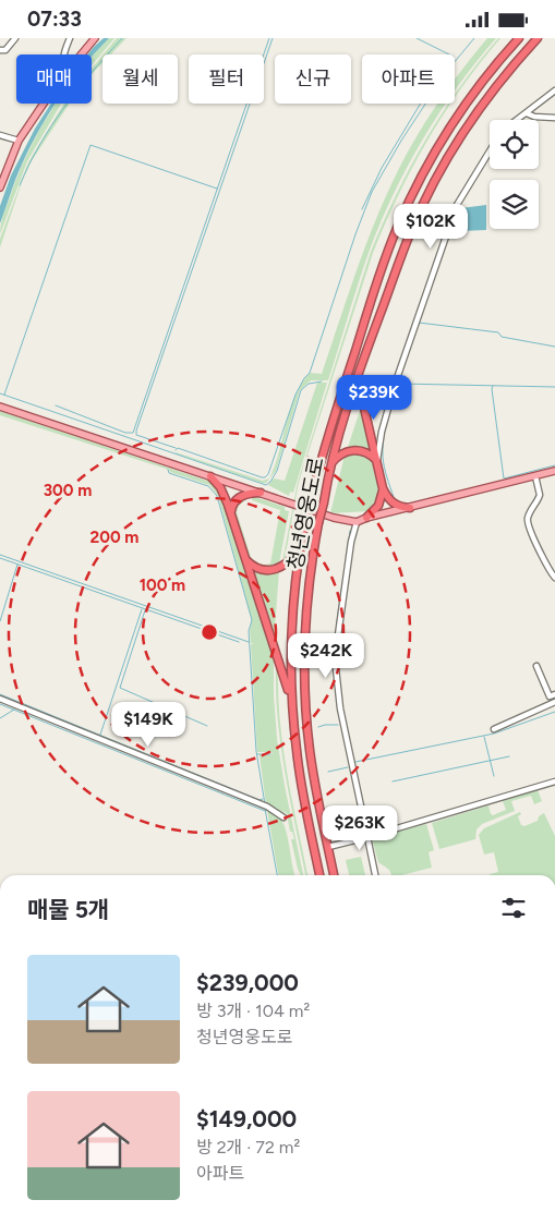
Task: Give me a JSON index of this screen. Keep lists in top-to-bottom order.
{
  "streets": {
    "highway": ["청년영웅도로"]
  },
  "page": {
    "status": "07:33",
    "chip": [
      "매매",
      "월세",
      "필터",
      "신규",
      "아파트"
    ],
    "price": [
      "$102K",
      "$239K",
      "$242K",
      "$149K",
      "$263K"
    ],
    "heading": "매물 5개",
    "list": [
      {
        "name": "$239,000",
        "note": "방 3개 · 104 m² · 청년영웅도로"
      },
      {
        "name": "$149,000",
        "note": "방 2개 · 72 m² · 아파트"
      }
    ]
  },
  "rings": ["300 m", "200 m", "100 m"]
}
